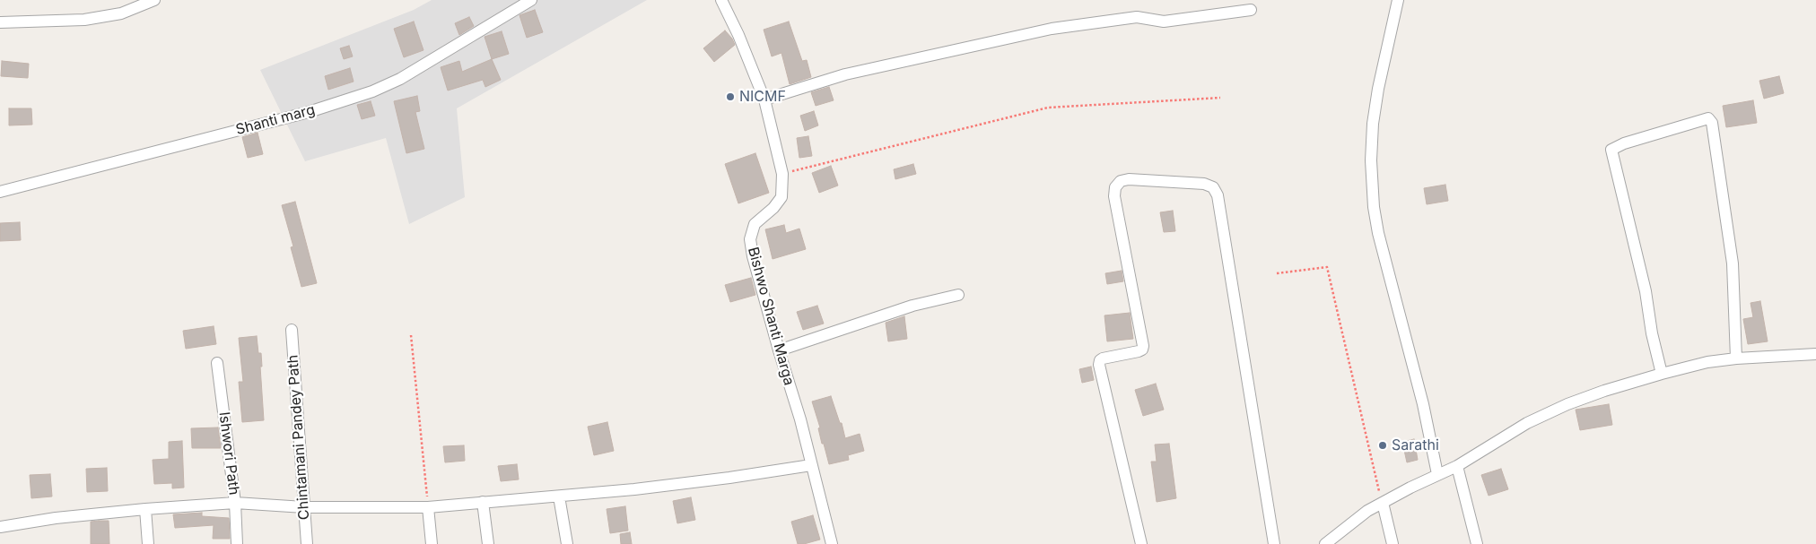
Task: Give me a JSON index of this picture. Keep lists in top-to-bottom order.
{
  "streets": {
    "street": [
      "Shanti marg",
      "Bishwo Shanti Marga",
      "Chintamani Pandey Path",
      "Ishwori Path"
    ]
  },
  "places": ["NICMF", "Sarathi"]
}
